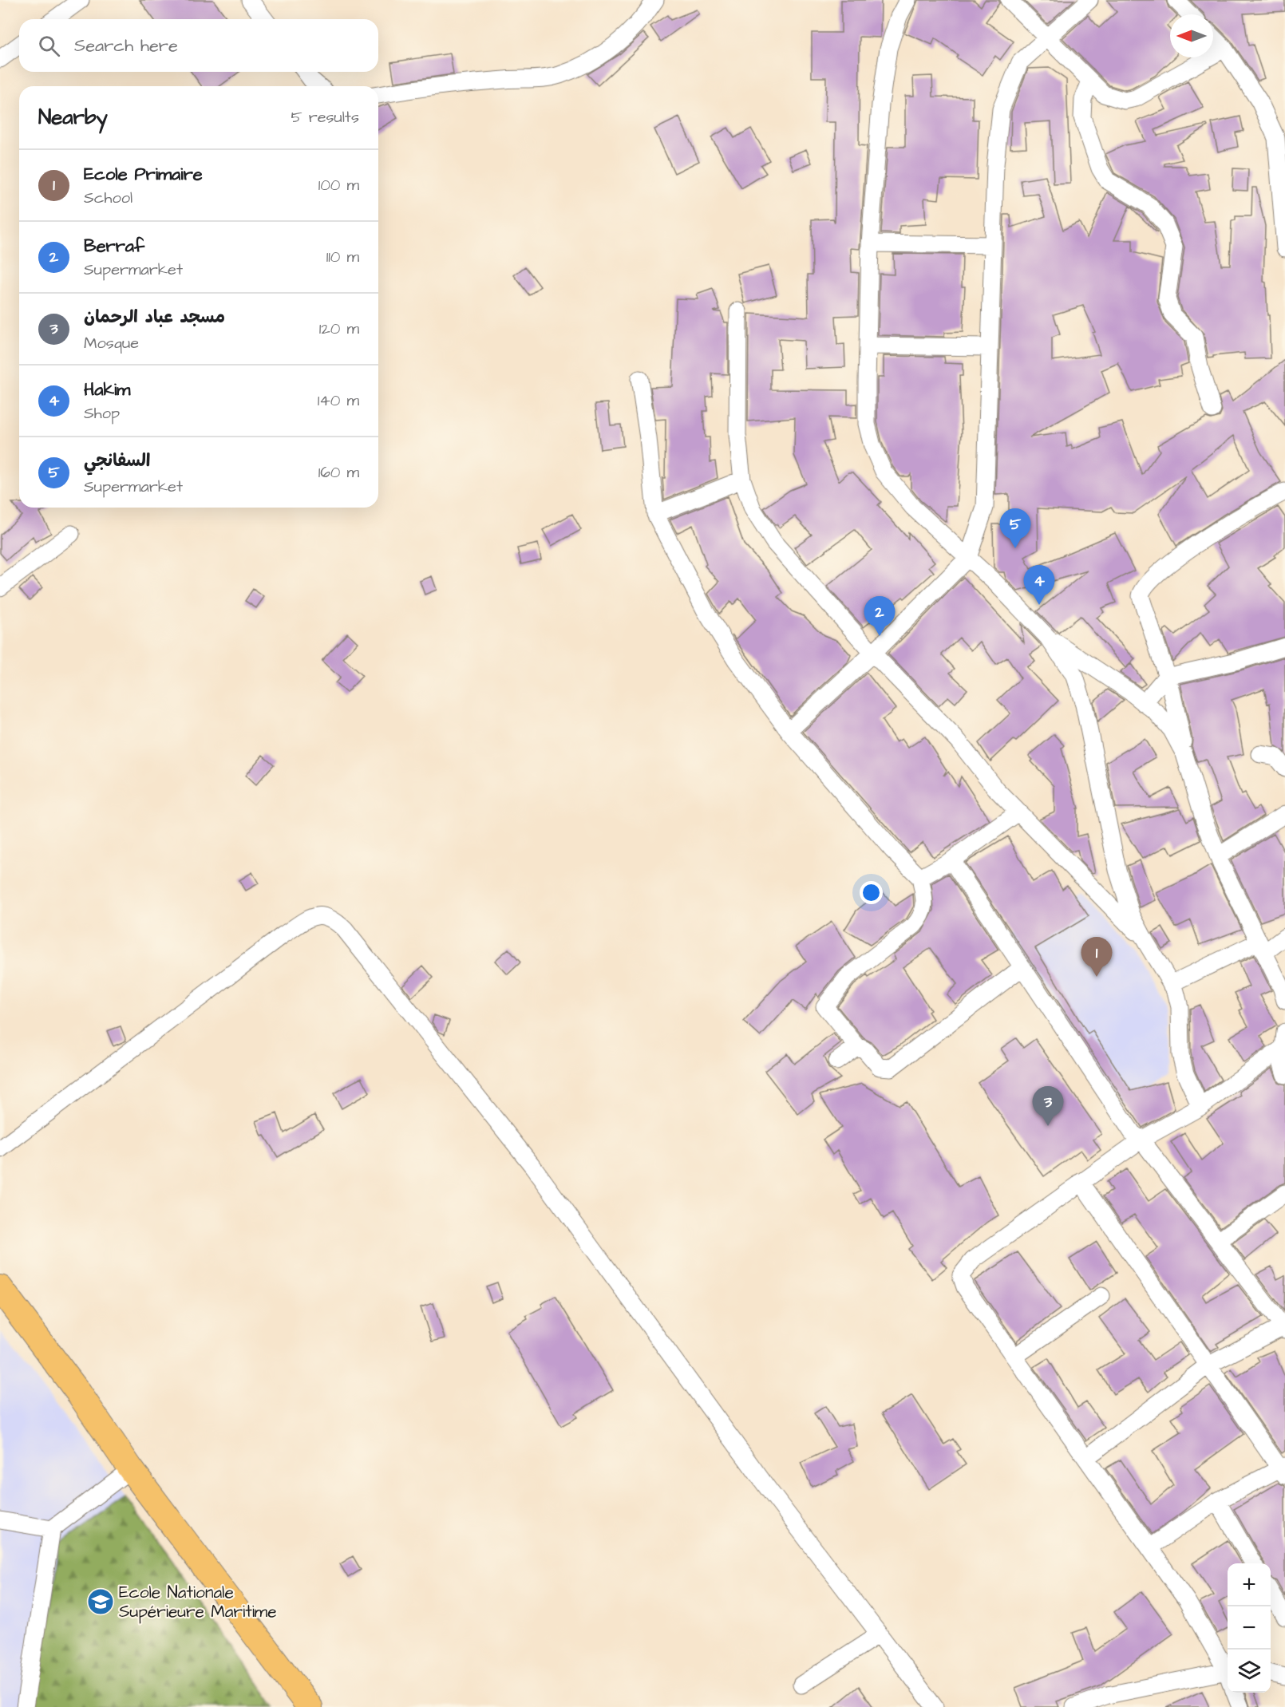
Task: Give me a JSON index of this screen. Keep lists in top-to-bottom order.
{
  "places": {
    "school or university": ["Ecole Nationale Supérieure Maritime"]
  },
  "north": "left",
  "page": {
    "search": "Search here",
    "heading": ["Nearby", "5 results"],
    "list": [
      {
        "mark": "1",
        "name": "Ecole Primaire",
        "note": "School",
        "value": "100 m"
      },
      {
        "mark": "2",
        "name": "Berraf",
        "note": "Supermarket",
        "value": "110 m"
      },
      {
        "mark": "3",
        "name": "مسجد عباد الرحمان",
        "note": "Mosque",
        "value": "120 m"
      },
      {
        "mark": "4",
        "name": "Hakim",
        "note": "Shop",
        "value": "140 m"
      },
      {
        "mark": "5",
        "name": "السفانجي",
        "note": "Supermarket",
        "value": "160 m"
      }
    ],
    "pins": [
      "5",
      "4",
      "2",
      "1",
      "3"
    ],
    "map_buttons": ["+", "−"]
  }
}
